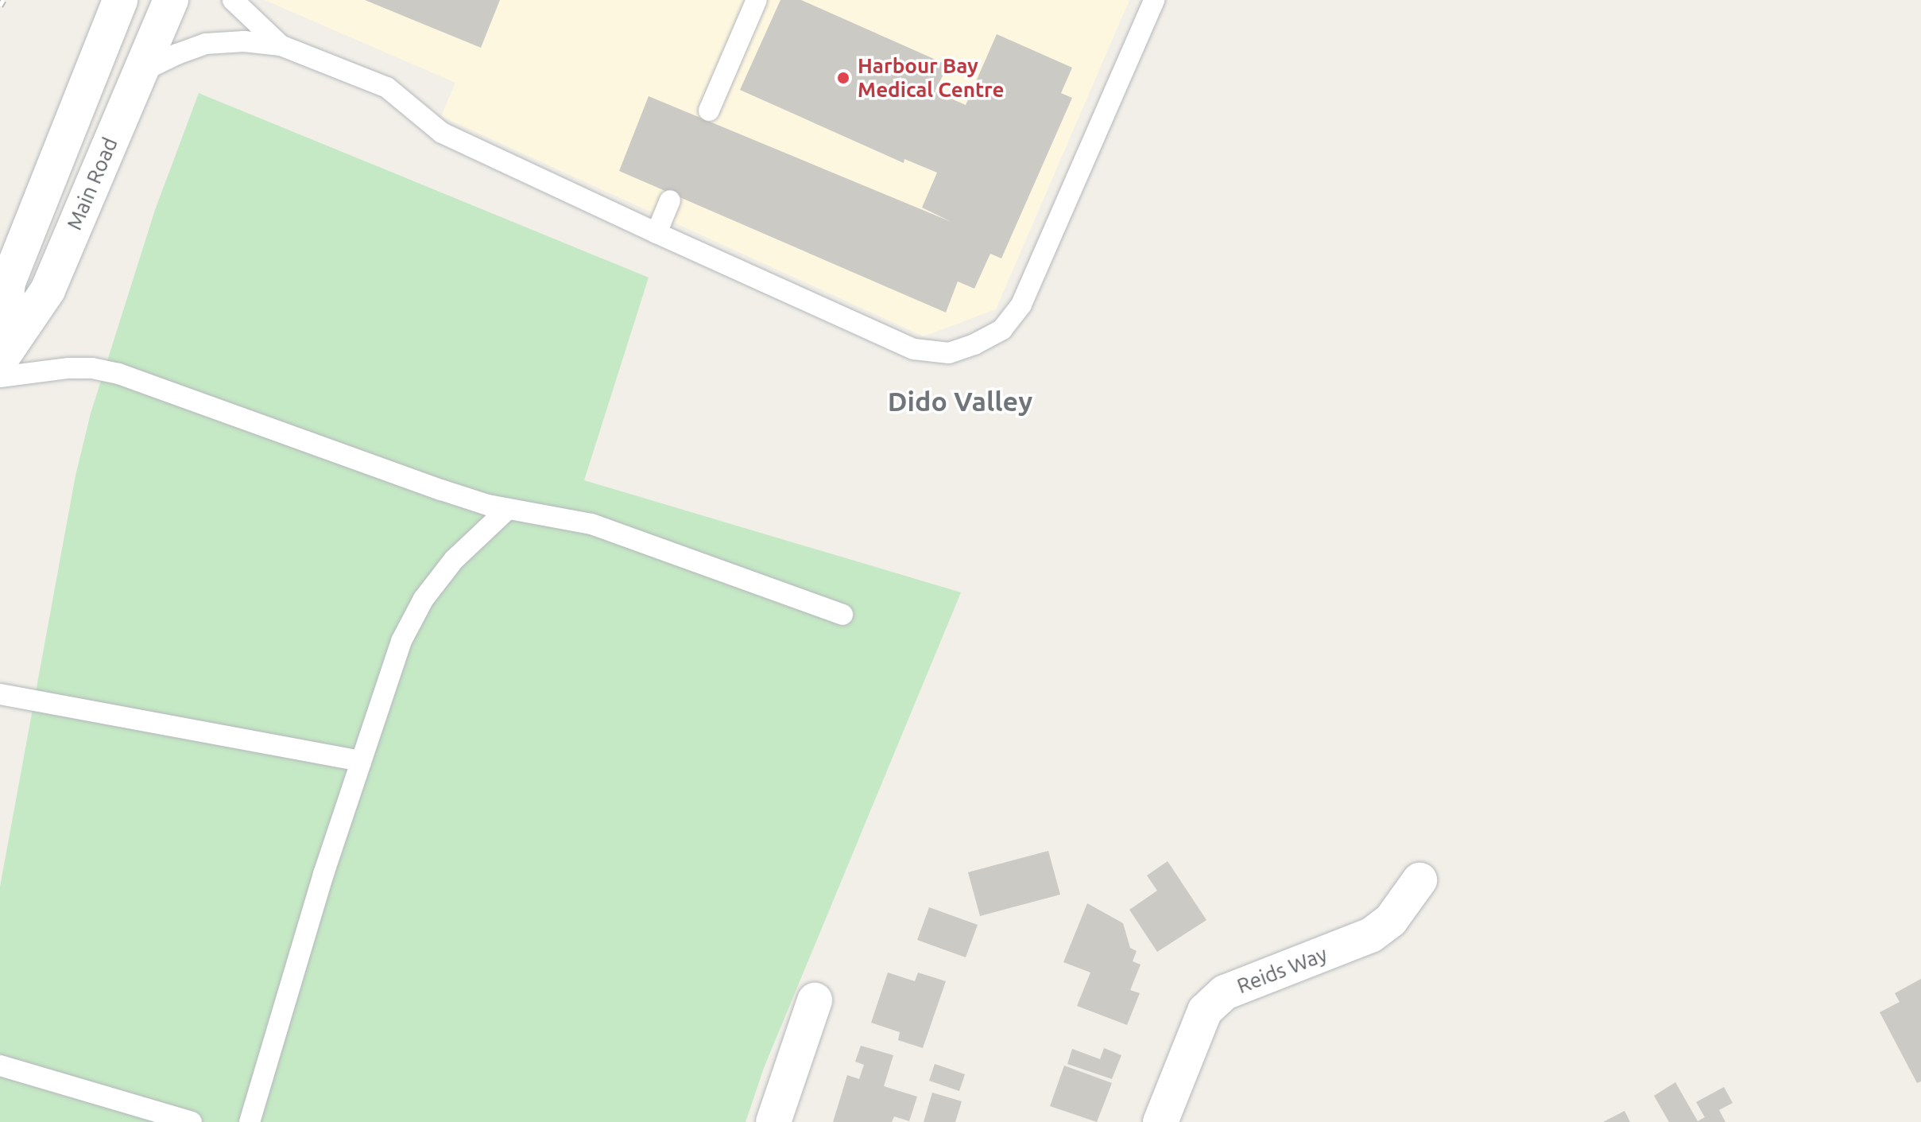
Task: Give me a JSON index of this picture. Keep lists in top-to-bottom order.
{
  "streets": {
    "main road": ["Main Road", "Reids Way"]
  },
  "districts": ["Dido Valley"],
  "places": ["Harbour Bay Medical Centre"]
}
